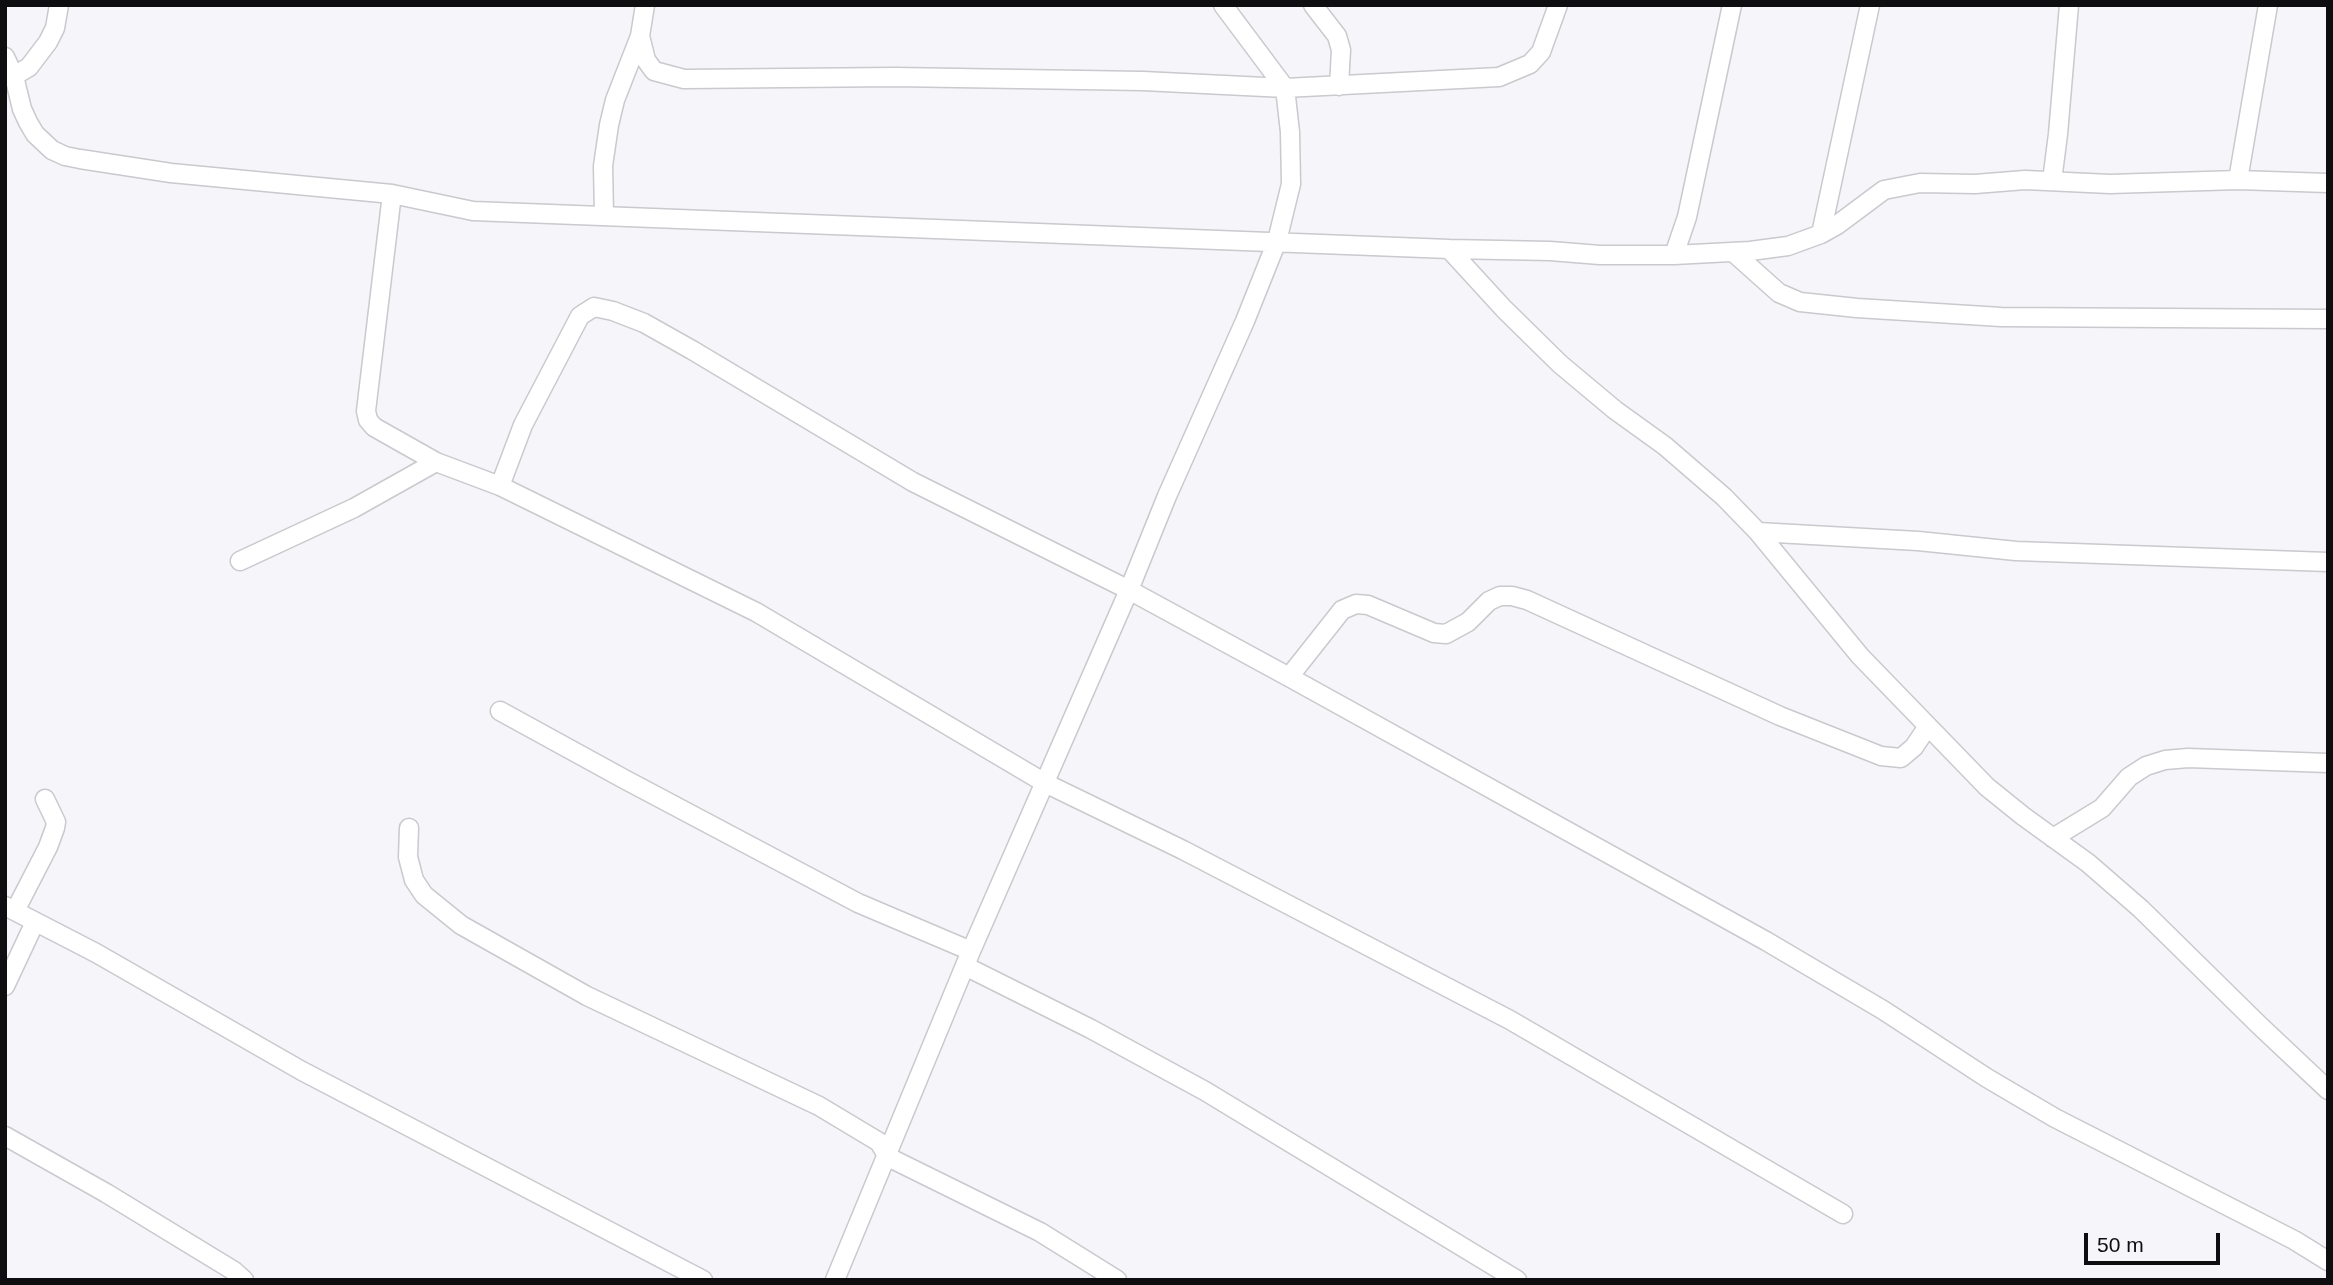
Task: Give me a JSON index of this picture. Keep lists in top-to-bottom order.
{
  "scale_bar": "50 m"
}
